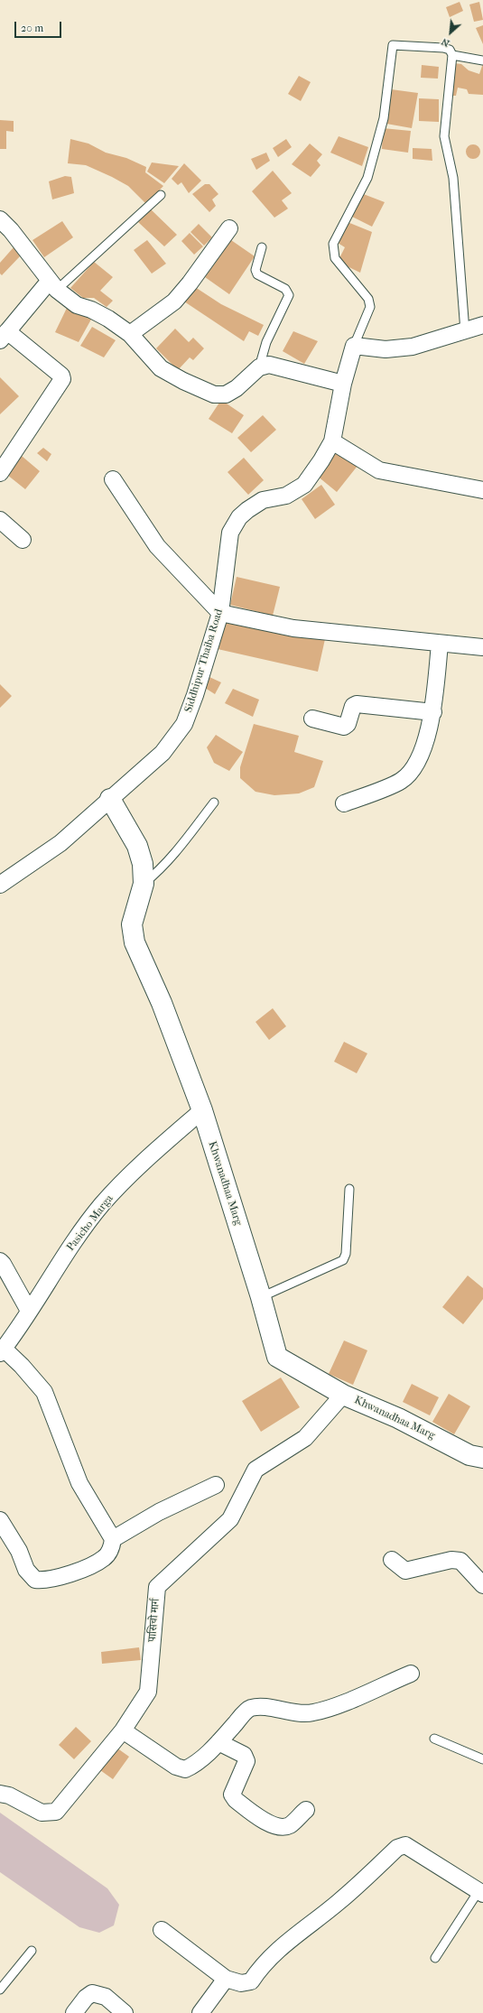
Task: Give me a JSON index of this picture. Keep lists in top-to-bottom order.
{
  "streets": {
    "street": [
      "Siddhipur Thaiba Road",
      "Khwanadhaa Marg",
      "Pasicho Marga",
      "पासिचो मार्ग"
    ]
  },
  "crossings": [
    ["Siddhipur Thaiba Road", "Khwanadhaa Marg"],
    ["Khwanadhaa Marg", "Pasicho Marga"],
    ["Khwanadhaa Marg", "पासिचो मार्ग"]
  ],
  "scale_bar": "20 m",
  "north": "bottom left"
}
